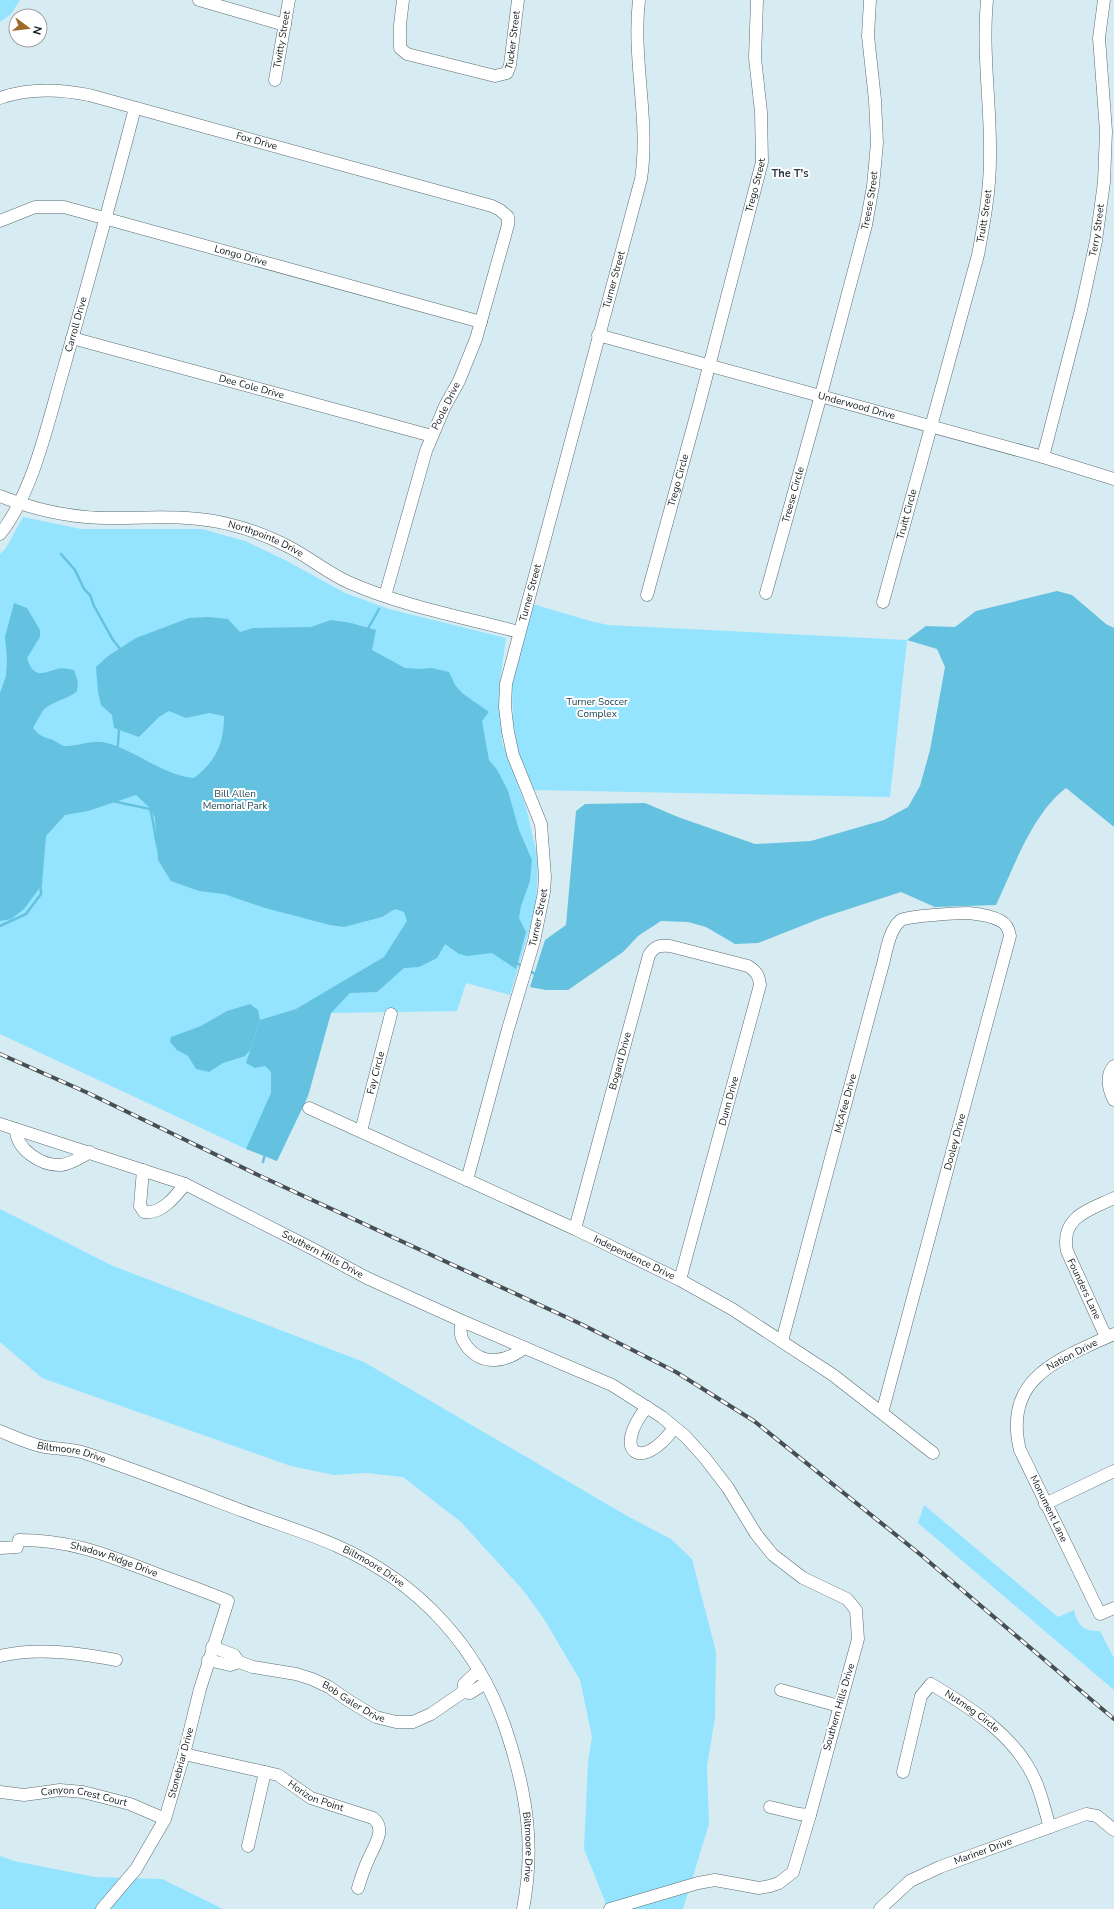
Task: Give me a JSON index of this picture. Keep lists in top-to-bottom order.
{
  "streets": {
    "street": [
      "Twitty Street",
      "Tucker Street",
      "Fox Drive",
      "Trego Street",
      "Treese Street",
      "Truitt Street",
      "Terry Street",
      "Longo Drive",
      "Turner Street",
      "Carroll Drive",
      "Dee Cole Drive",
      "Underwood Drive",
      "Poole Drive",
      "Trego Circle",
      "Treese Circle",
      "Truitt Circle",
      "Northpointe Drive",
      "Bogard Drive",
      "Fay Circle",
      "Dunn Drive",
      "McAfee Drive",
      "Dooley Drive",
      "Southern Hills Drive",
      "Independence Drive",
      "Founders Lane",
      "Nation Drive",
      "Biltmoore Drive",
      "Monument Lane",
      "Shadow Ridge Drive",
      "Bob Galer Drive",
      "Nutmeg Circle",
      "Stonebriar Drive",
      "Horizon Point",
      "Canyon Crest Court",
      "Mariner Drive"
    ]
  },
  "crossings": [
    ["Fox Drive", "Carroll Drive"],
    ["Fox Drive", "Poole Drive"],
    ["Trego Street", "Underwood Drive"],
    ["Trego Street", "Trego Circle"],
    ["Treese Street", "Underwood Drive"],
    ["Treese Street", "Treese Circle"],
    ["Truitt Street", "Underwood Drive"],
    ["Truitt Street", "Truitt Circle"],
    ["Terry Street", "Underwood Drive"],
    ["Longo Drive", "Carroll Drive"],
    ["Longo Drive", "Poole Drive"],
    ["Turner Street", "Underwood Drive"],
    ["Turner Street", "Northpointe Drive"],
    ["Turner Street", "Independence Drive"],
    ["Carroll Drive", "Dee Cole Drive"],
    ["Carroll Drive", "Northpointe Drive"],
    ["Dee Cole Drive", "Poole Drive"],
    ["Underwood Drive", "Trego Circle"],
    ["Underwood Drive", "Treese Circle"],
    ["Underwood Drive", "Truitt Circle"],
    ["Poole Drive", "Northpointe Drive"],
    ["Bogard Drive", "Dunn Drive"],
    ["Bogard Drive", "Independence Drive"],
    ["Fay Circle", "Independence Drive"],
    ["Dunn Drive", "Independence Drive"],
    ["McAfee Drive", "Dooley Drive"],
    ["McAfee Drive", "Independence Drive"],
    ["Dooley Drive", "Independence Drive"],
    ["Founders Lane", "Nation Drive"],
    ["Nation Drive", "Monument Lane"],
    ["Biltmoore Drive", "Bob Galer Drive"],
    ["Shadow Ridge Drive", "Stonebriar Drive"],
    ["Bob Galer Drive", "Stonebriar Drive"],
    ["Nutmeg Circle", "Mariner Drive"],
    ["Stonebriar Drive", "Horizon Point"],
    ["Stonebriar Drive", "Canyon Crest Court"]
  ],
  "districts": ["The T's"],
  "parks": ["Turner Soccer Complex", "Bill Allen Memorial Park"],
  "north": "right"
}
